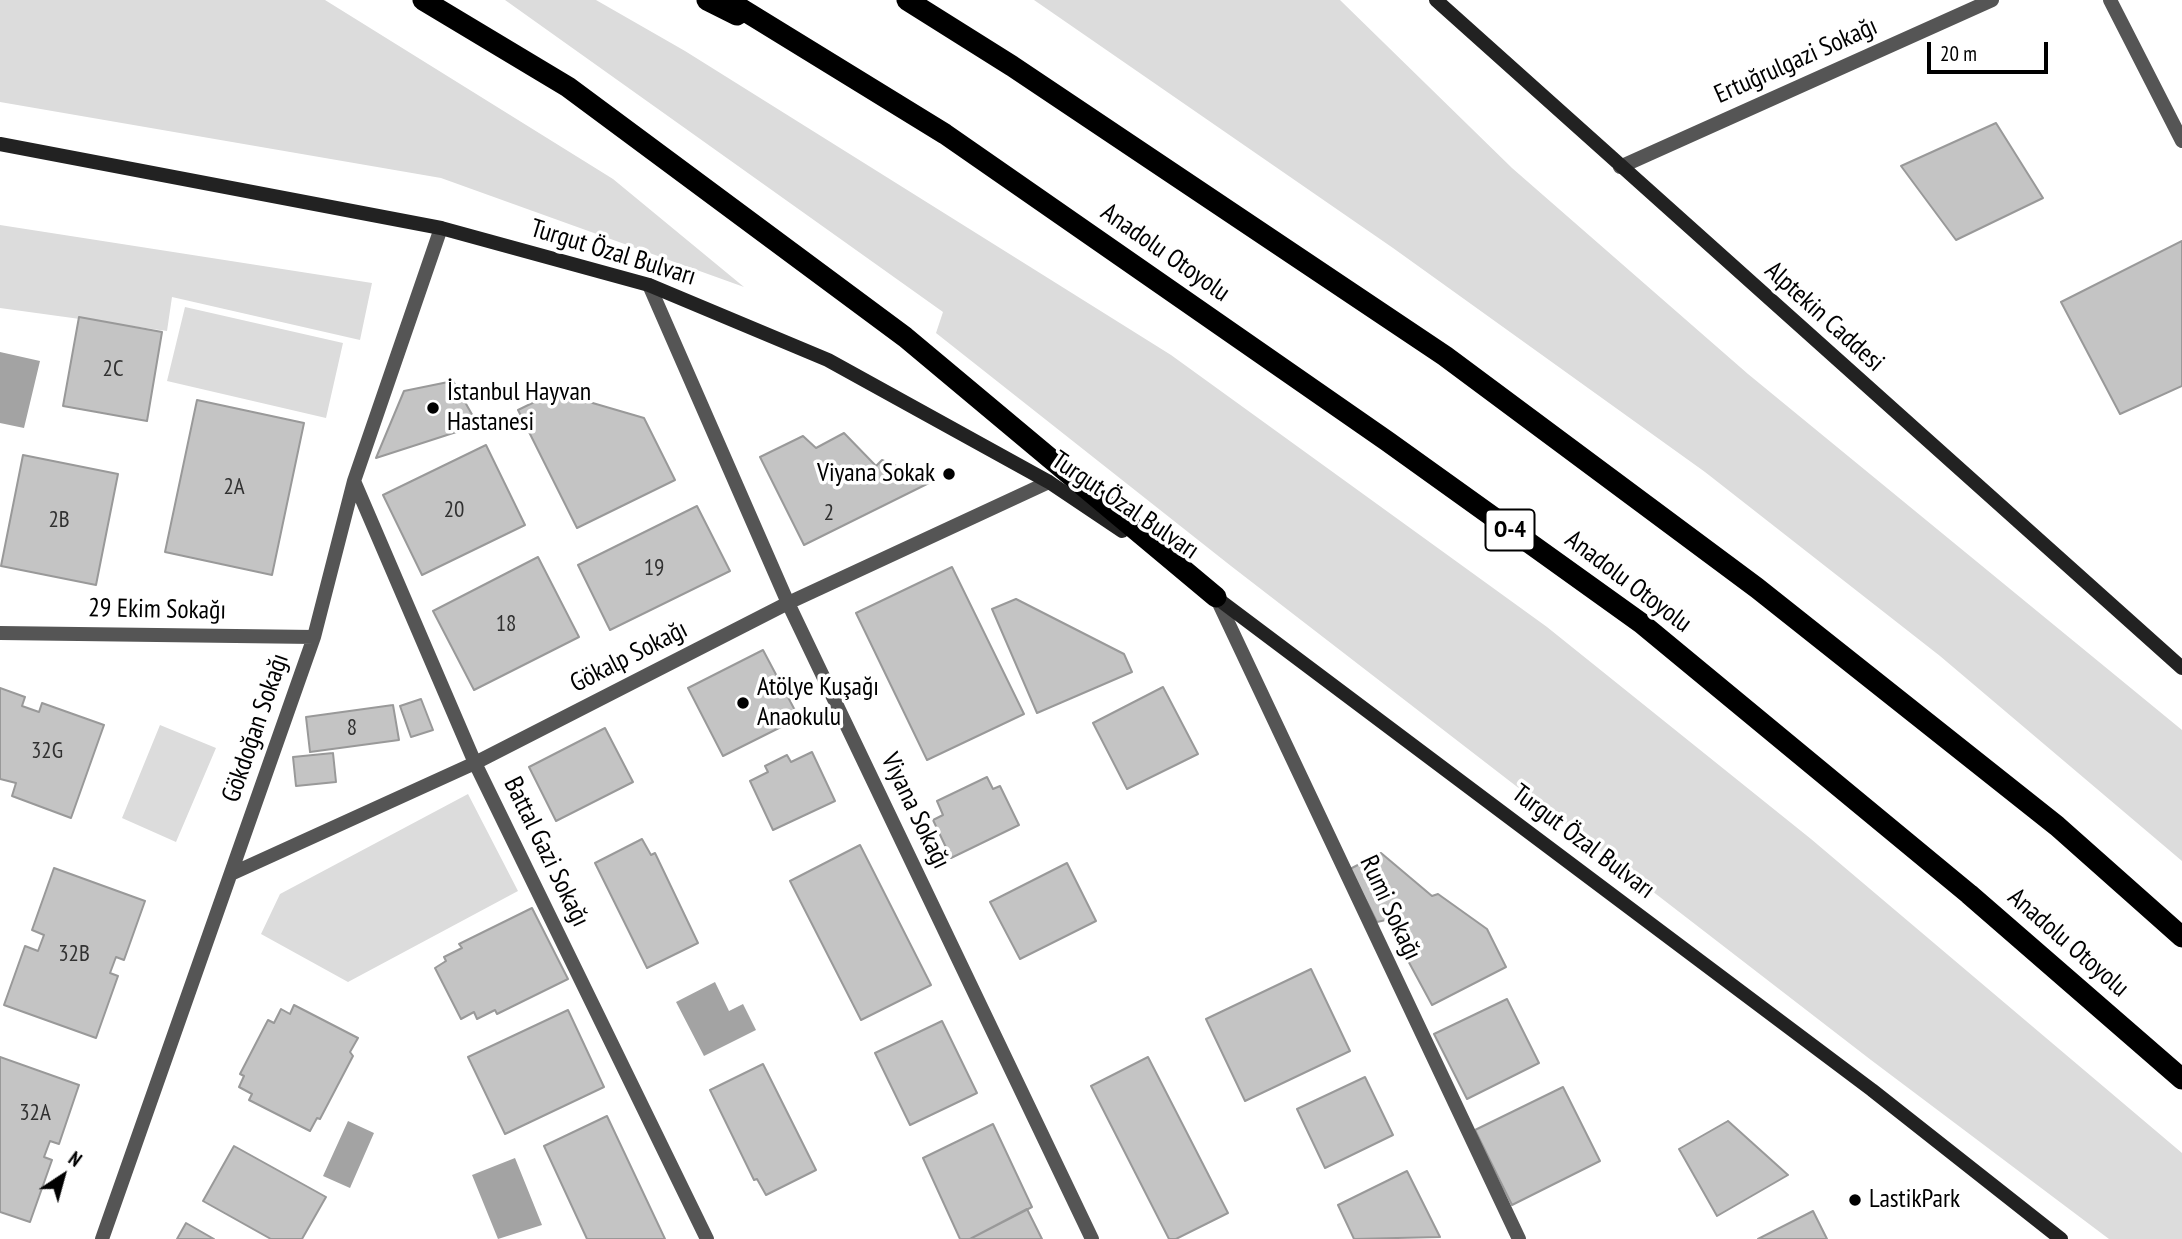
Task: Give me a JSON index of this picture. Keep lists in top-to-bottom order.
{
  "streets": {
    "highway": ["Anadolu Otoyolu", "O-4"],
    "main road": ["Turgut Özal Bulvarı", "Alptekin Caddesi"],
    "street": [
      "Ertuğrulgazi Sokağı",
      "29 Ekim Sokağı",
      "Gökalp Sokağı",
      "Gökdoğan Sokağı",
      "Viyana Sokağı",
      "Battal Gazi Sokağı",
      "Rumi Sokağı"
    ]
  },
  "crossings": [
    ["Ertuğrulgazi Sokağı", "Alptekin Caddesi"],
    ["Turgut Özal Bulvarı", "Gökalp Sokağı"],
    ["Turgut Özal Bulvarı", "Gökdoğan Sokağı"],
    ["Turgut Özal Bulvarı", "Viyana Sokağı"],
    ["Turgut Özal Bulvarı", "Rumi Sokağı"],
    ["Anadolu Otoyolu", "O-4"],
    ["29 Ekim Sokağı", "Gökdoğan Sokağı"],
    ["Gökalp Sokağı", "Gökdoğan Sokağı"],
    ["Gökalp Sokağı", "Viyana Sokağı"],
    ["Gökalp Sokağı", "Battal Gazi Sokağı"],
    ["Gökdoğan Sokağı", "Battal Gazi Sokağı"]
  ],
  "places": [
    "İstanbul Hayvan Hastanesi",
    "Viyana Sokak",
    "Atölye Kuşağı Anaokulu",
    "LastikPark"
  ],
  "house_numbers": [
    "2C",
    "2A",
    "20",
    "2",
    "2B",
    "19",
    "18",
    "8",
    "32G",
    "32B",
    "32A"
  ],
  "scale_bar": "20 m",
  "north": "top right"
}
